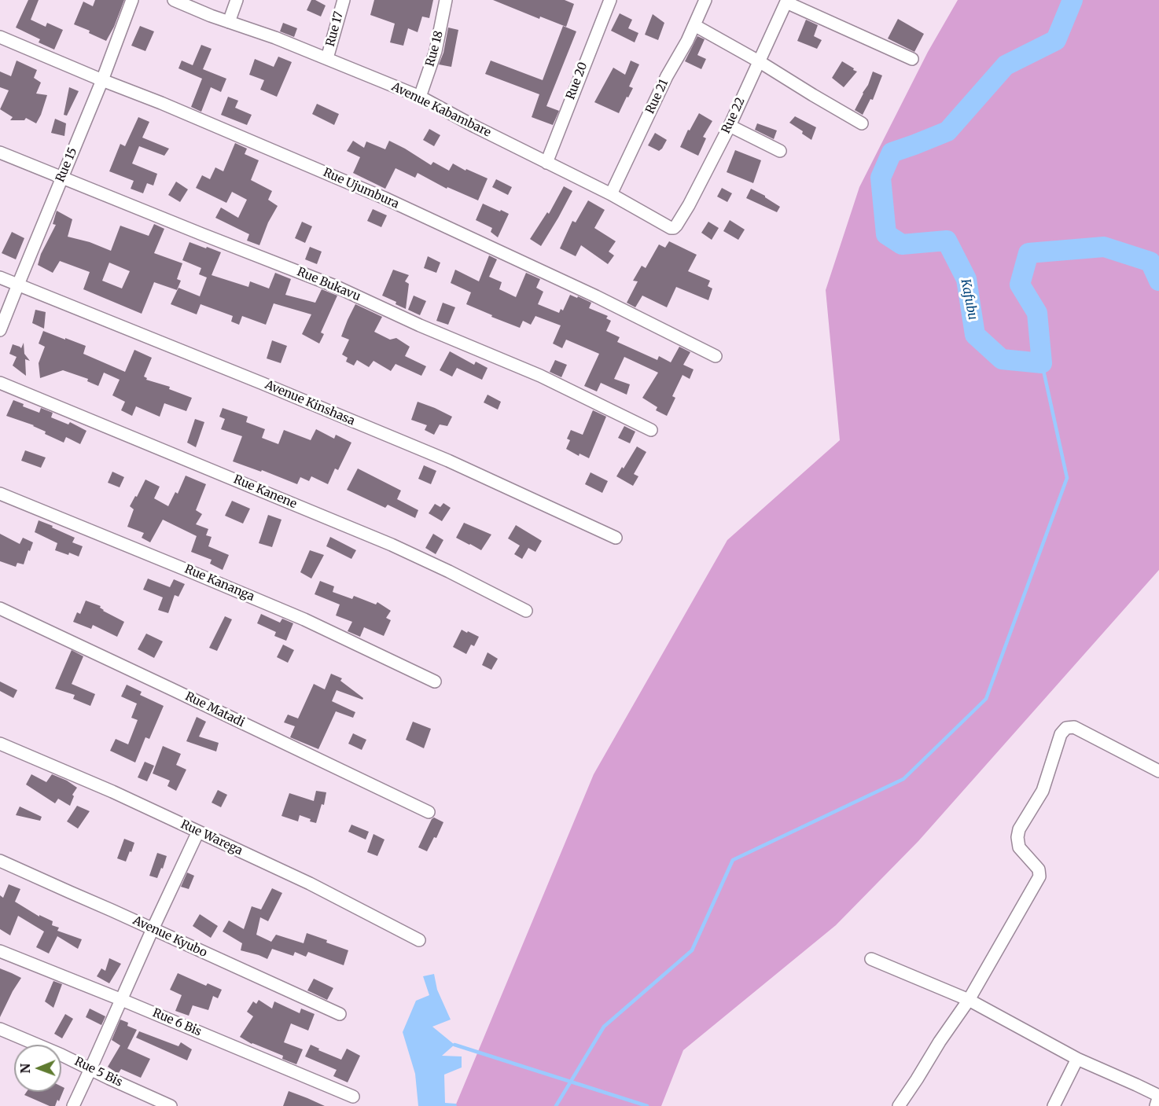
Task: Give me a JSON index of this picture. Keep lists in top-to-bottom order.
{
  "streets": {
    "street": [
      "Rue 17",
      "Rue 18",
      "Rue 20",
      "Rue 21",
      "Avenue Kabambare",
      "Rue 22",
      "Rue 15",
      "Rue Ujumbura",
      "Rue Bukavu",
      "Avenue Kinshasa",
      "Rue Kanene",
      "Rue Kananga",
      "Rue Matadi",
      "Rue Warega",
      "Avenue Kyubo",
      "Rue 6 Bis",
      "Rue 5 Bis"
    ]
  },
  "crossings": [
    ["Rue 17", "Avenue Kabambare"],
    ["Rue 18", "Avenue Kabambare"],
    ["Rue 20", "Avenue Kabambare"],
    ["Rue 21", "Avenue Kabambare"],
    ["Avenue Kabambare", "Rue 22"],
    ["Rue 15", "Rue Ujumbura"],
    ["Rue 15", "Rue Bukavu"],
    ["Rue 15", "Avenue Kinshasa"]
  ],
  "water": ["Kafubu"],
  "north": "left"
}
